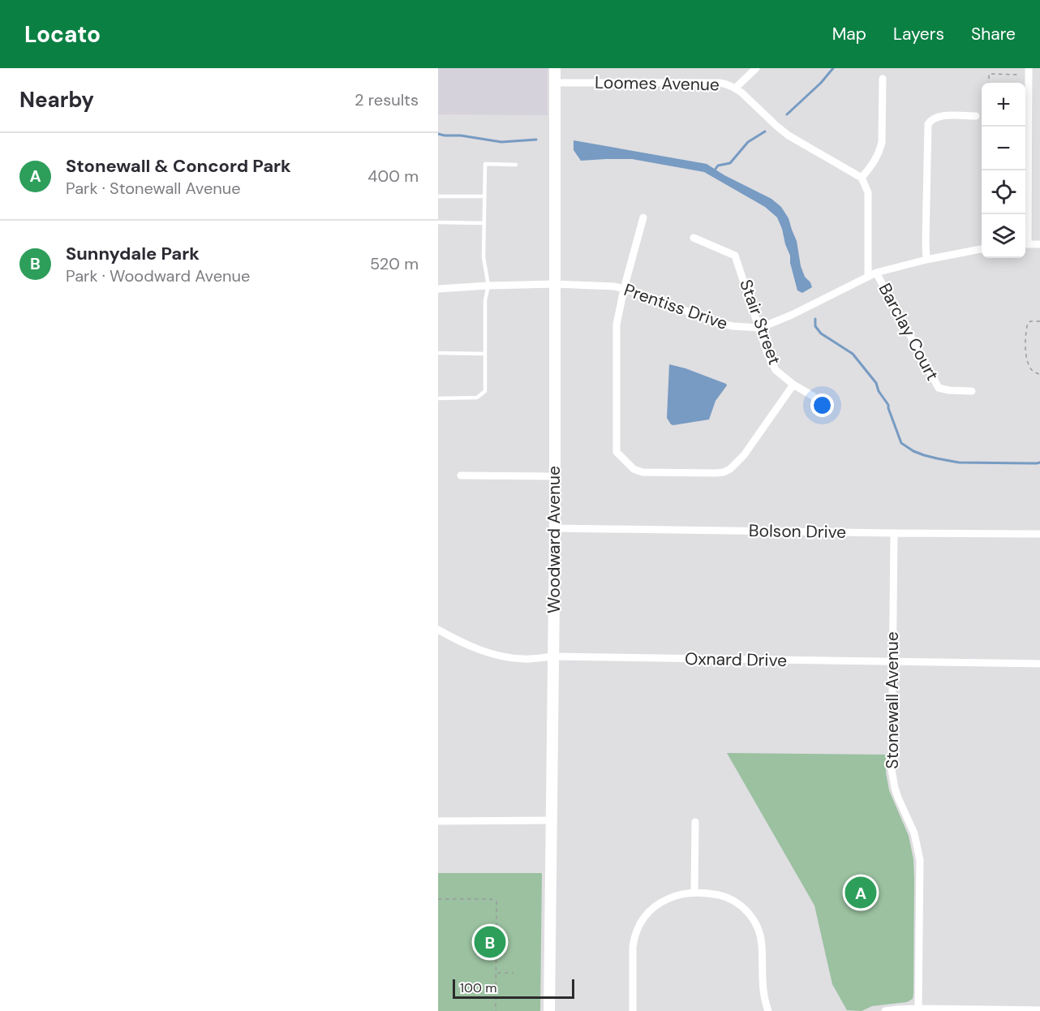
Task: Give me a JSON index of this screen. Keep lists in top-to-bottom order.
{
  "streets": {
    "main road": ["Woodward Avenue"],
    "street": [
      "Loomes Avenue",
      "Prentiss Drive",
      "Stair Street",
      "Barclay Court",
      "Bolson Drive",
      "Oxnard Drive",
      "Stonewall Avenue"
    ]
  },
  "crossings": [
    ["Loomes Avenue", "Woodward Avenue"],
    ["Prentiss Drive", "Stair Street"],
    ["Prentiss Drive", "Barclay Court"],
    ["Prentiss Drive", "Woodward Avenue"],
    ["Bolson Drive", "Woodward Avenue"],
    ["Bolson Drive", "Stonewall Avenue"],
    ["Woodward Avenue", "Oxnard Drive"],
    ["Oxnard Drive", "Stonewall Avenue"]
  ],
  "scale_bar": "100 m",
  "page": {
    "header": "Locato",
    "nav": ["Map", "Layers", "Share"],
    "heading": ["Nearby", "2 results"],
    "map_buttons": ["+", "−"],
    "list": [
      {
        "mark": "A",
        "name": "Stonewall & Concord Park",
        "note": "Park · Stonewall Avenue",
        "value": "400 m"
      },
      {
        "mark": "B",
        "name": "Sunnydale Park",
        "note": "Park · Woodward Avenue",
        "value": "520 m"
      }
    ],
    "pins": ["A", "B"],
    "scale": "100 m"
  }
}
